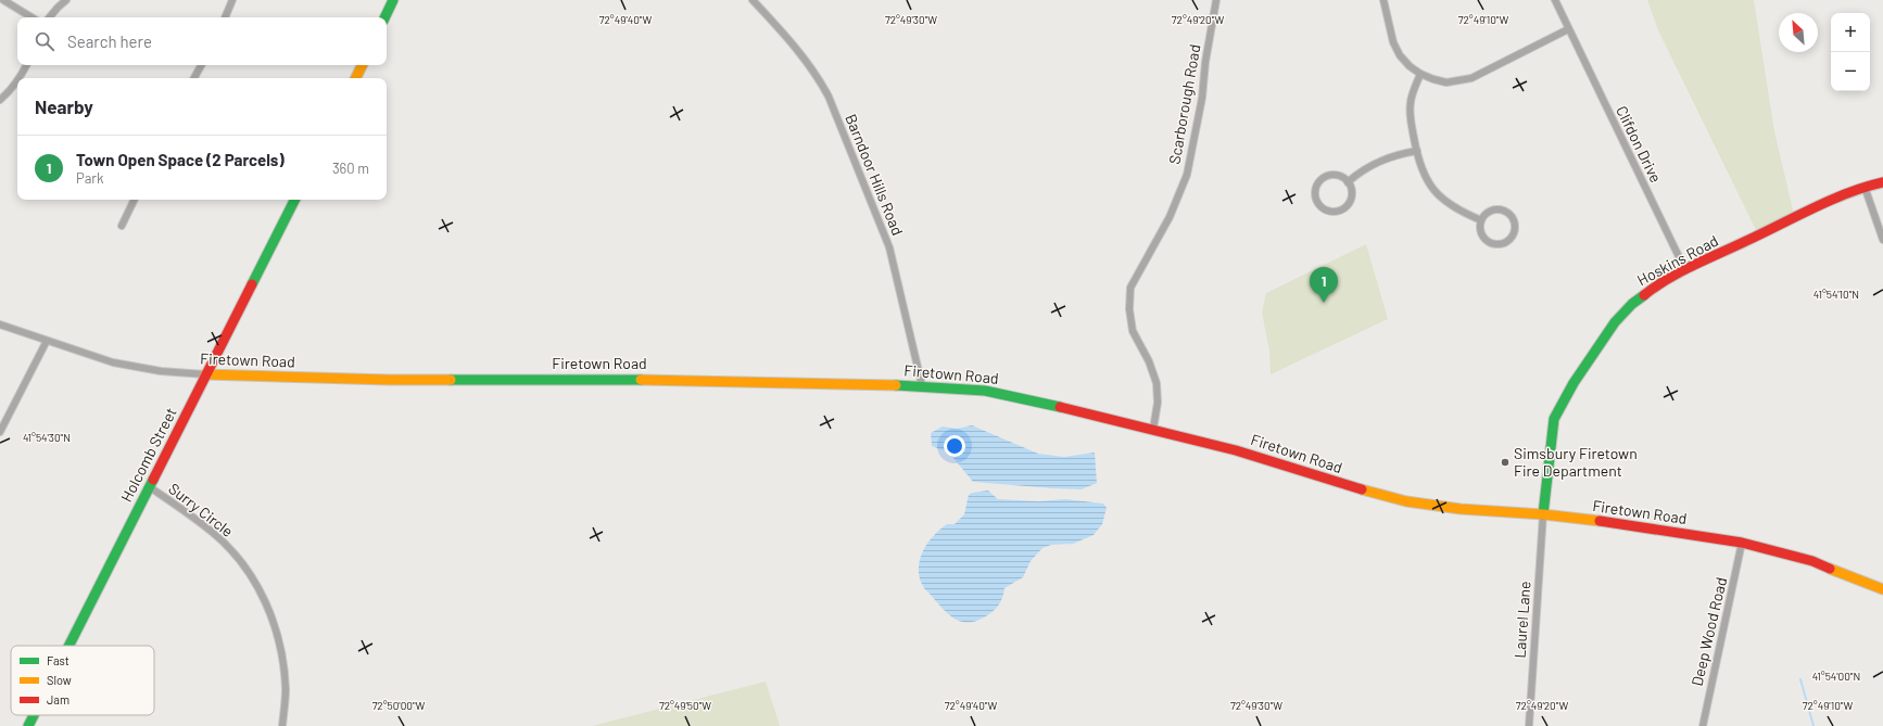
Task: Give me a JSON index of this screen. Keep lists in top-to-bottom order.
{
  "streets": {
    "street": [
      "Scarborough Road",
      "Clifdon Drive",
      "Barndoor Hills Road",
      "Hoskins Road",
      "Firetown Road",
      "Holcomb Street",
      "Surry Circle",
      "Laurel Lane",
      "Deep Wood Road"
    ]
  },
  "crossings": [
    ["Scarborough Road", "Firetown Road"],
    ["Clifdon Drive", "Hoskins Road"],
    ["Barndoor Hills Road", "Firetown Road"],
    ["Hoskins Road", "Firetown Road"],
    ["Hoskins Road", "Laurel Lane"],
    ["Firetown Road", "Holcomb Street"],
    ["Firetown Road", "Laurel Lane"],
    ["Firetown Road", "Deep Wood Road"],
    ["Holcomb Street", "Surry Circle"]
  ],
  "places": ["Simsbury Firetown Fire Department"],
  "legend": ["Fast", "Slow", "Jam"],
  "north": "top left",
  "page": {
    "map_buttons": ["+", "−"],
    "search": "Search here",
    "heading": "Nearby",
    "list": [
      {
        "mark": "1",
        "name": "Town Open Space (2 Parcels)",
        "note": "Park",
        "value": "360 m"
      }
    ],
    "pins": "1"
  },
  "coordinates": [
    "72°49'40\"W",
    "72°49'30\"W",
    "72°49'20\"W",
    "72°49'10\"W",
    "41°54'10\"N",
    "41°54'30\"N",
    "41°54'00\"N",
    "72°50'00\"W",
    "72°49'50\"W"
  ]
}
